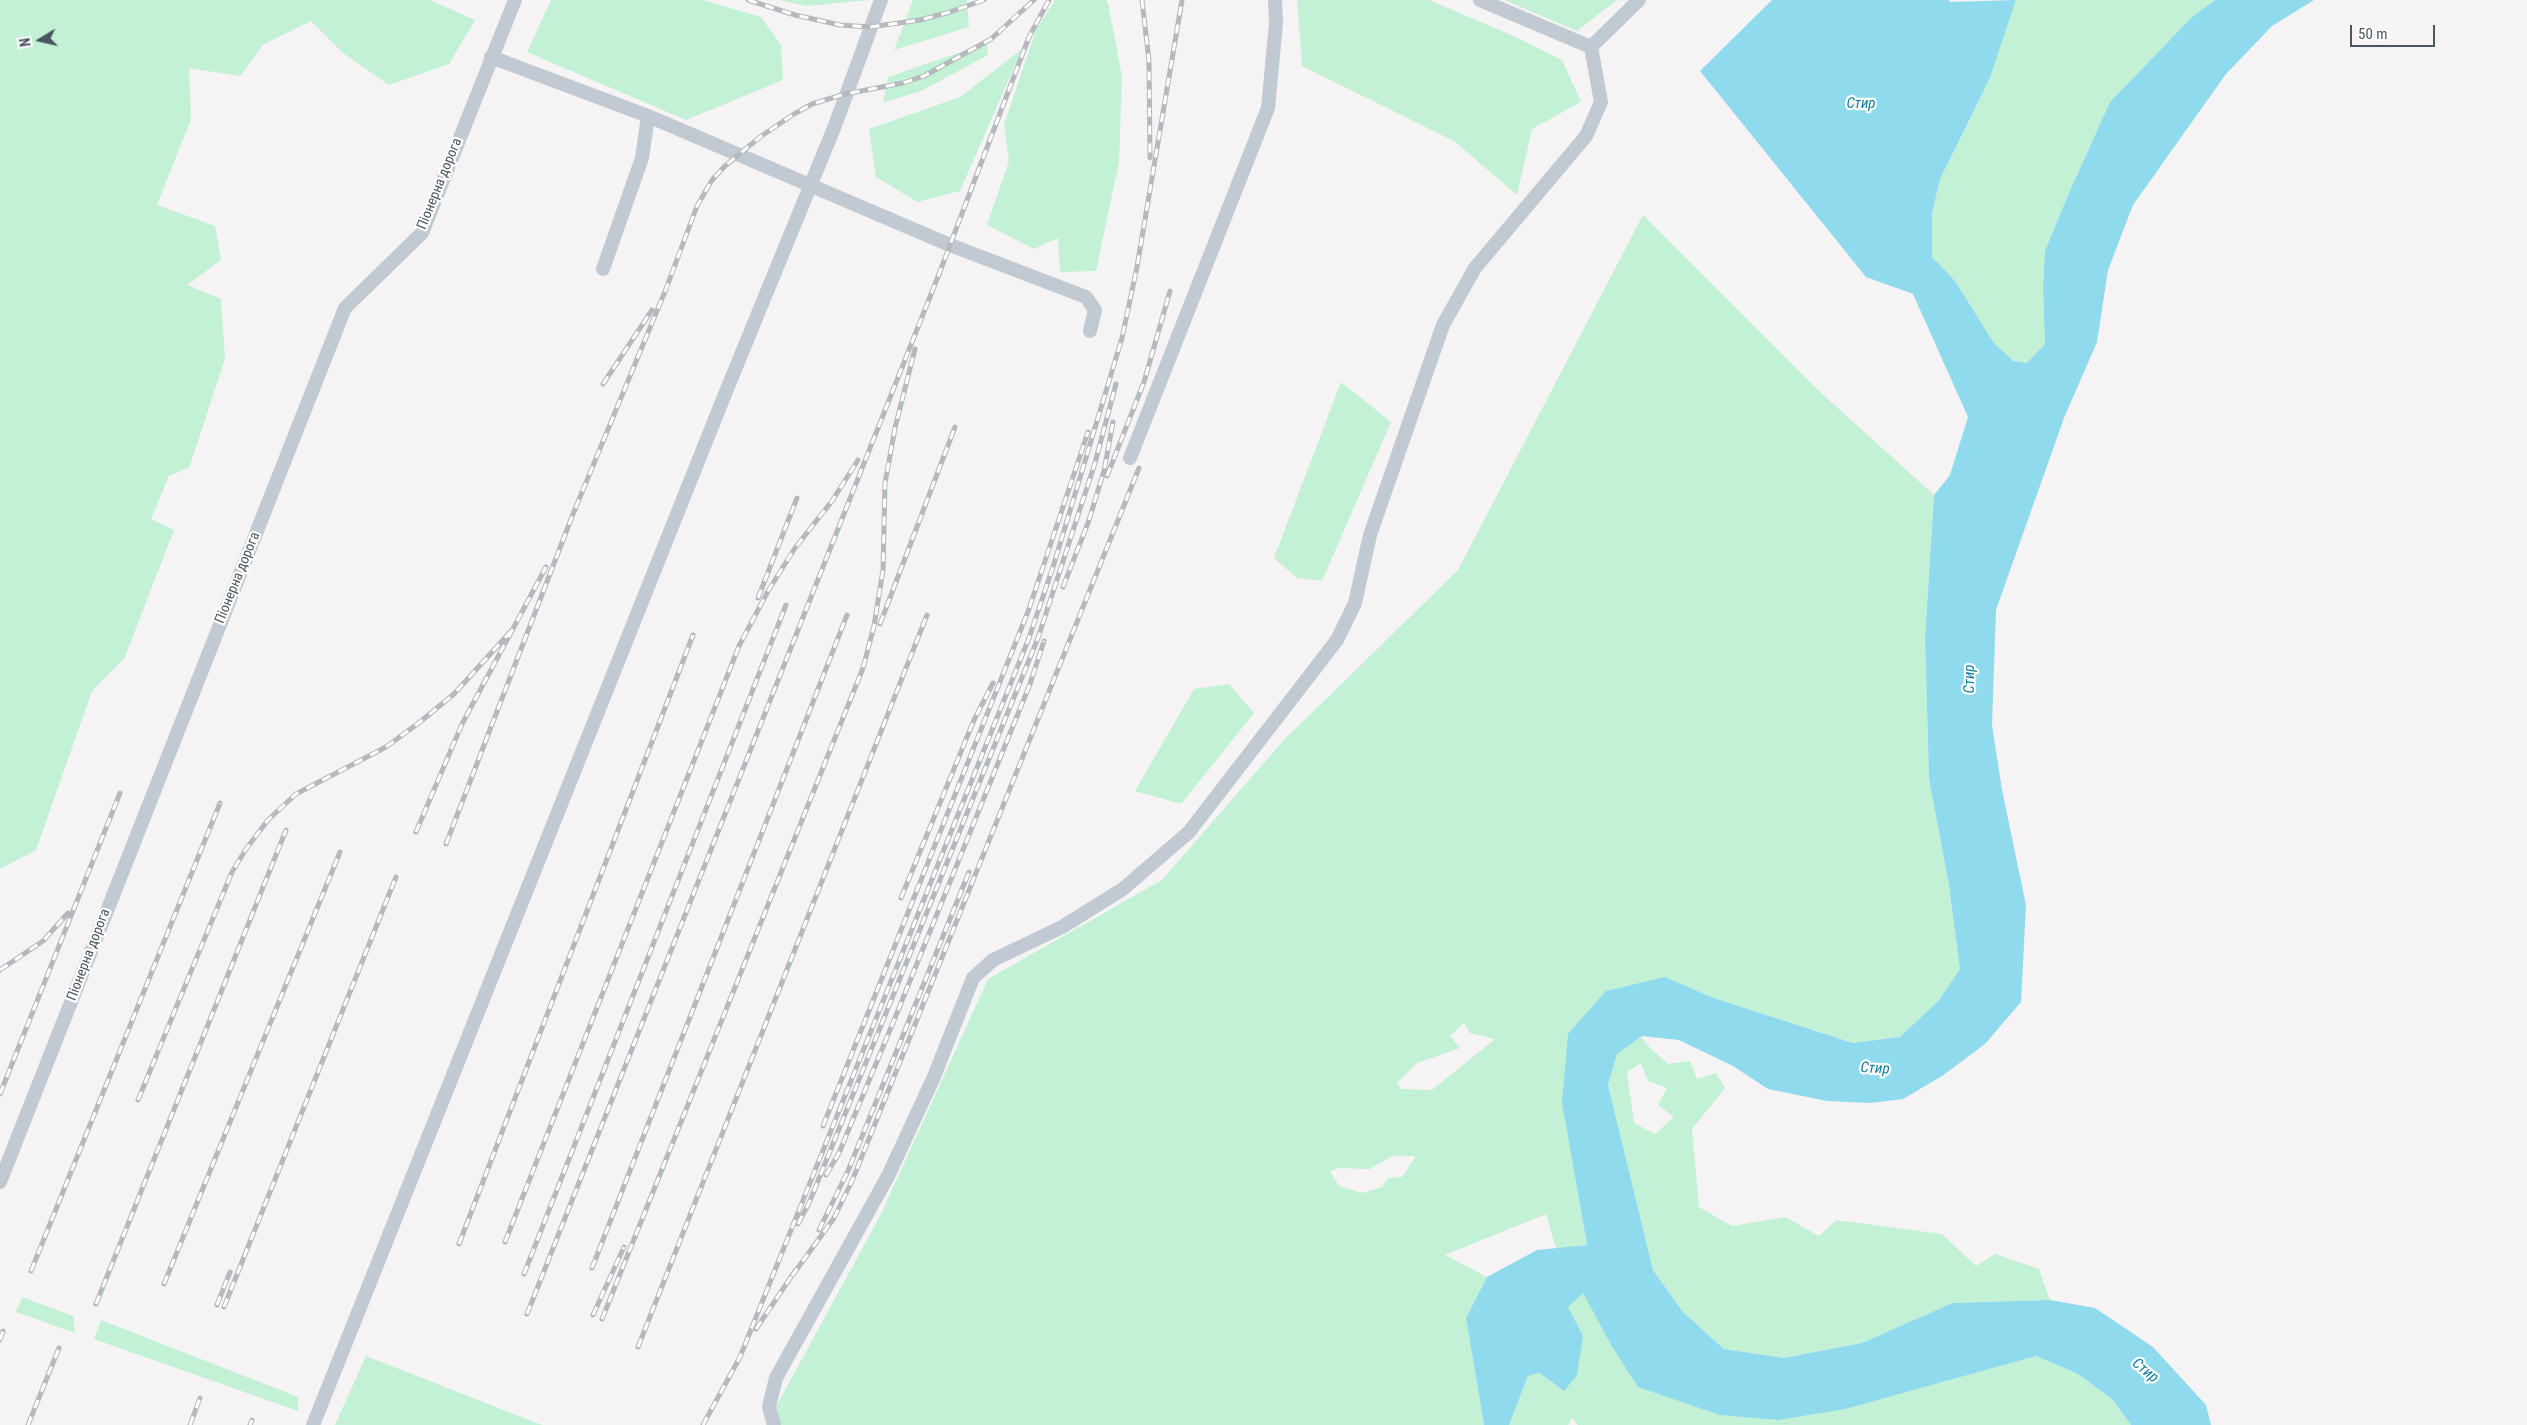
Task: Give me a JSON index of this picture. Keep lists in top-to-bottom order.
{
  "streets": {
    "street": ["Піонерна дорога"]
  },
  "water": ["Стир"],
  "scale_bar": "50 m",
  "north": "left"
}
